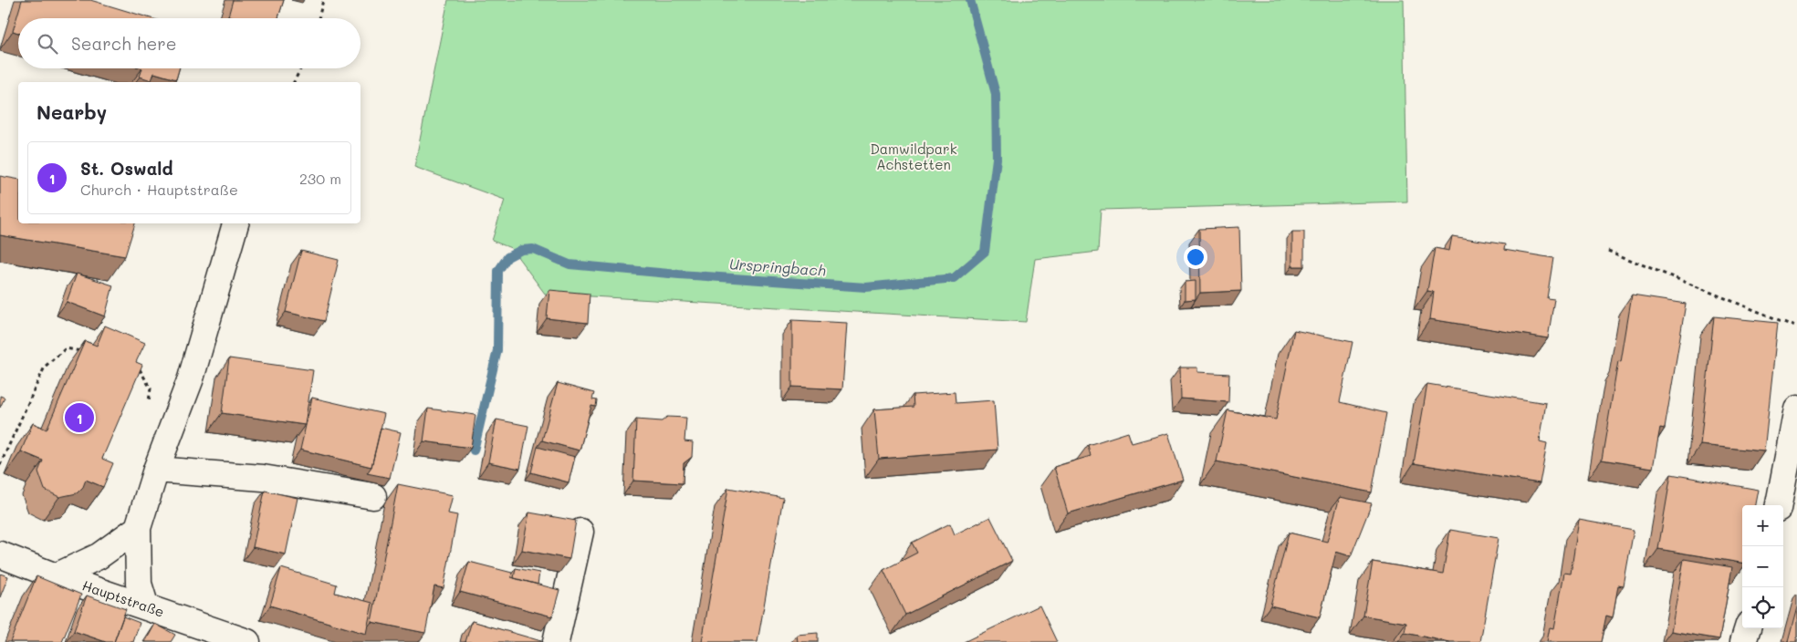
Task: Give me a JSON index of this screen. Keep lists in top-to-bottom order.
{
  "streets": {
    "street": ["Hauptstraße"]
  },
  "water": ["Urspringbach"],
  "parks": ["Damwildpark Achstetten"],
  "page": {
    "search": "Search here",
    "heading": "Nearby",
    "list": [
      {
        "mark": "1",
        "name": "St. Oswald",
        "note": "Church · Hauptstraße",
        "value": "230 m"
      }
    ],
    "pins": "1",
    "map_buttons": ["+", "−"]
  }
}
